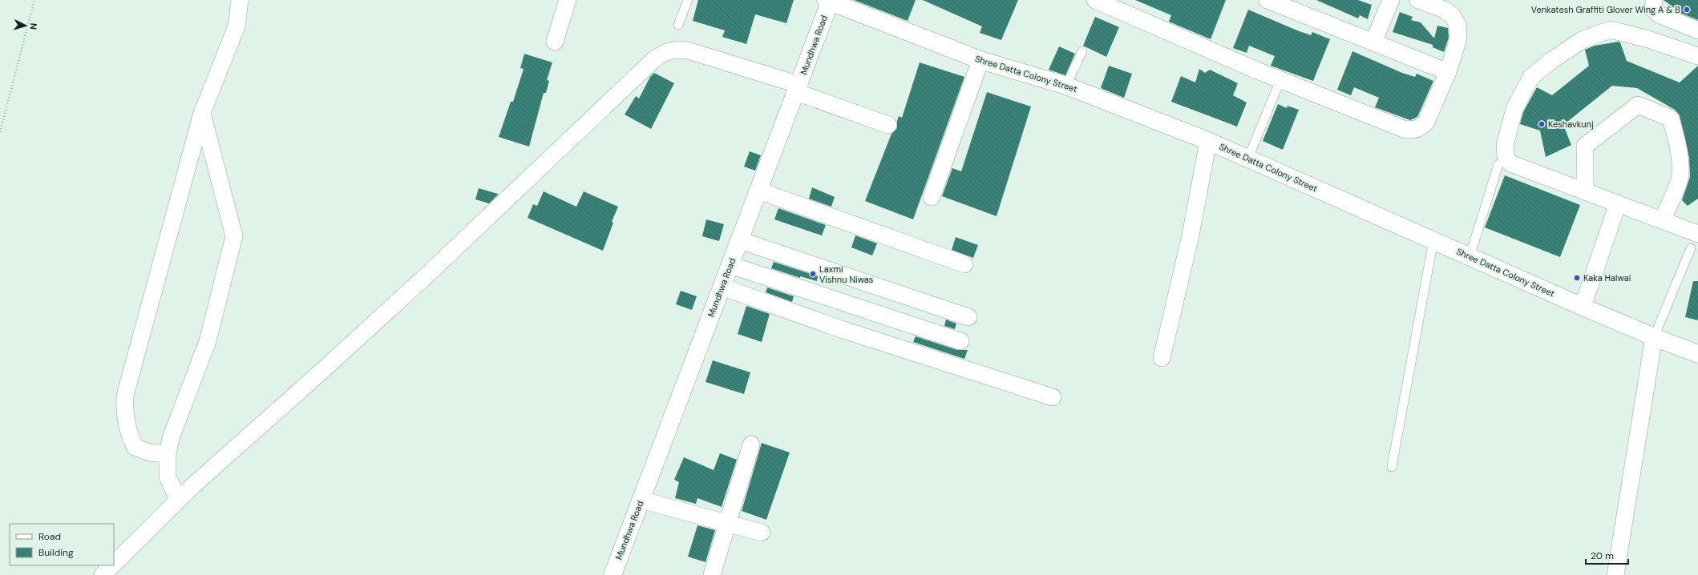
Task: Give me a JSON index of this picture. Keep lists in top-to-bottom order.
{
  "streets": {
    "street": ["Mundhwa Road", "Shree Datta Colony Street"]
  },
  "crossings": [
    ["Mundhwa Road", "Shree Datta Colony Street"]
  ],
  "places": [
    "Venkatesh Graffiti Glover Wing A & B",
    "Keshavkunj",
    "Laxmi Vishnu Niwas",
    "Kaka Halwai"
  ],
  "legend": ["Road", "Building"],
  "scale_bar": "20 m",
  "north": "right"
}
